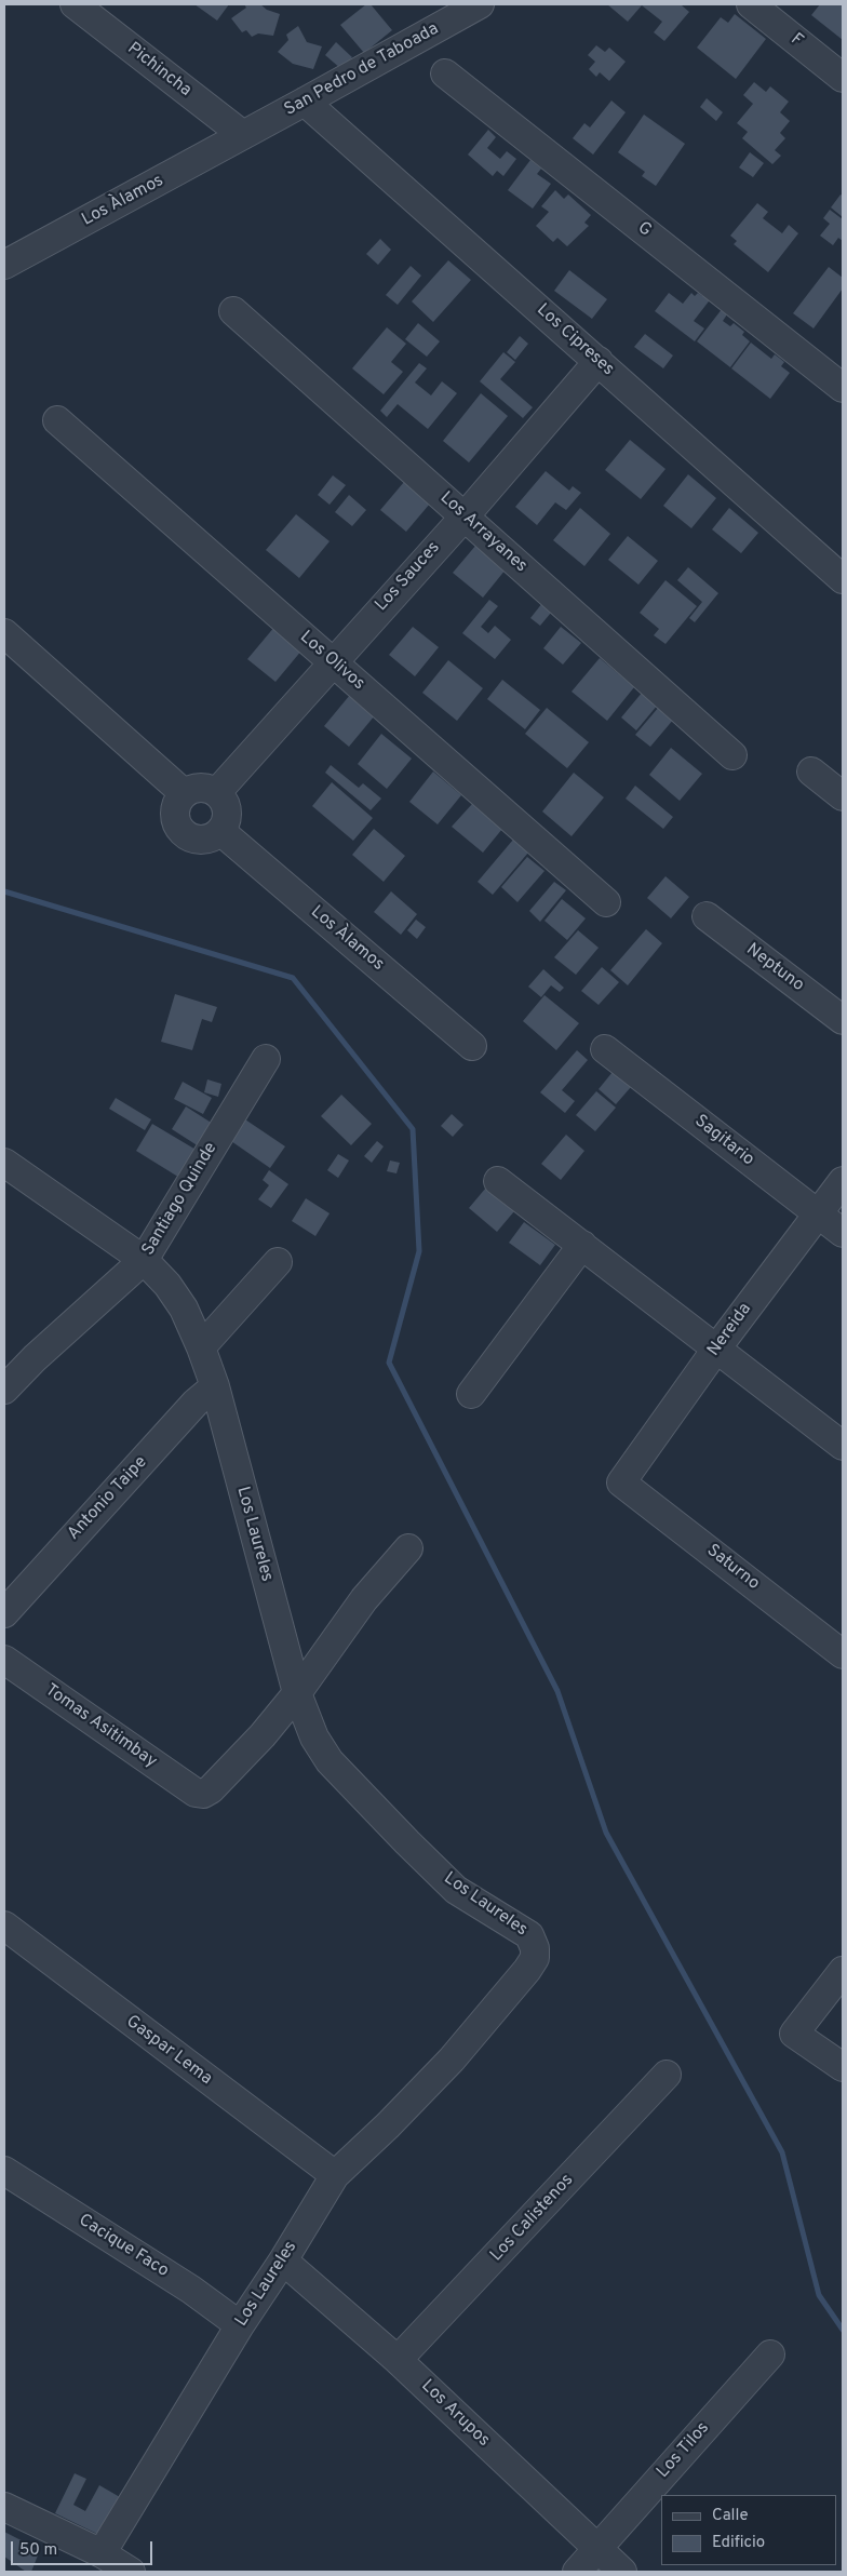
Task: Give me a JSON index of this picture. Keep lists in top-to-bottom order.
{
  "streets": {
    "street": [
      "F",
      "Pichincha",
      "San Pedro de Taboada",
      "Los Àlamos",
      "G",
      "Los Cipreses",
      "Los Arrayanes",
      "Los Sauces",
      "Los Olivos",
      "Neptuno",
      "Sagitario",
      "Santiago Quinde",
      "Nereida",
      "Antonio Taipe",
      "Los Laureles",
      "Saturno",
      "Tomas Asitimbay",
      "Gaspar Lema",
      "Los Calistenos",
      "Cacique Faco",
      "Los Arupos",
      "Los Tilos"
    ]
  },
  "crossings": [
    ["Pichincha", "San Pedro de Taboada"],
    ["Pichincha", "Los Àlamos"],
    ["San Pedro de Taboada", "Los Àlamos"],
    ["San Pedro de Taboada", "Los Cipreses"],
    ["Los Àlamos", "Los Sauces"],
    ["Los Cipreses", "Los Sauces"],
    ["Los Arrayanes", "Los Sauces"],
    ["Los Sauces", "Los Olivos"],
    ["Sagitario", "Nereida"],
    ["Santiago Quinde", "Los Laureles"],
    ["Nereida", "Saturno"],
    ["Antonio Taipe", "Los Laureles"],
    ["Los Laureles", "Tomas Asitimbay"],
    ["Los Laureles", "Gaspar Lema"],
    ["Los Laureles", "Cacique Faco"],
    ["Los Laureles", "Los Arupos"],
    ["Los Calistenos", "Los Arupos"],
    ["Los Arupos", "Los Tilos"]
  ],
  "legend": ["Calle", "Edificio"],
  "scale_bar": "50 m"
}
